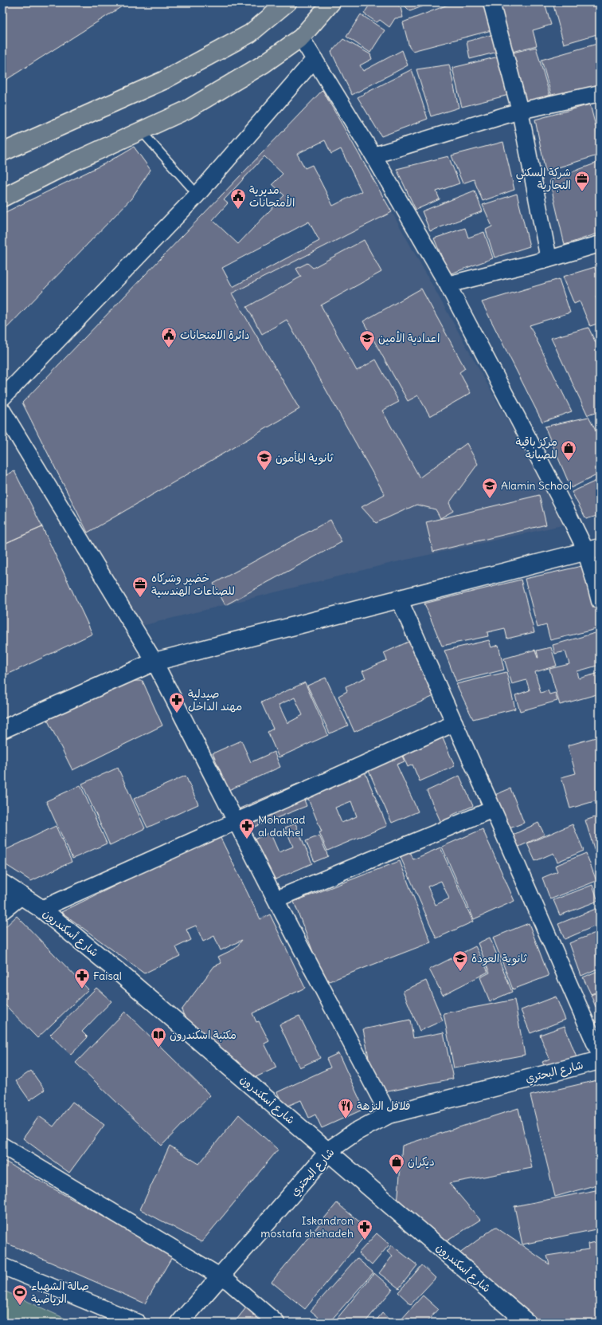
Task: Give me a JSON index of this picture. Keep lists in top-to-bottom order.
{
  "streets": {
    "main road": ["شارع أسكندرون", "شارع البحتري"]
  },
  "crossings": [
    ["شارع أسكندرون", "شارع البحتري"]
  ],
  "places": {
    "office": ["شركة السكني التجارية", "خضير وشركاه للصناعات الهندسية"],
    "public building": ["مديرية الأمتحانات", "دائرة الامتحانات"],
    "school or university": [
      "اعدادية الأمين",
      "ثانوية المأمون",
      "Alamin School",
      "ثانوية العودة"
    ],
    "shop": ["مركز باقية للصيانة", "ديكران"],
    "pharmacy": [
      "صيدلية مهند الداخل",
      "Mohanad al dakhel",
      "Faisal",
      "Iskandron mostafa shehadeh"
    ],
    "library": ["مكتبة اسكندرون"],
    "restaurant": ["فلافل النزهة"],
    "sports": ["صالة الشهباء الرياضية"]
  }
}
